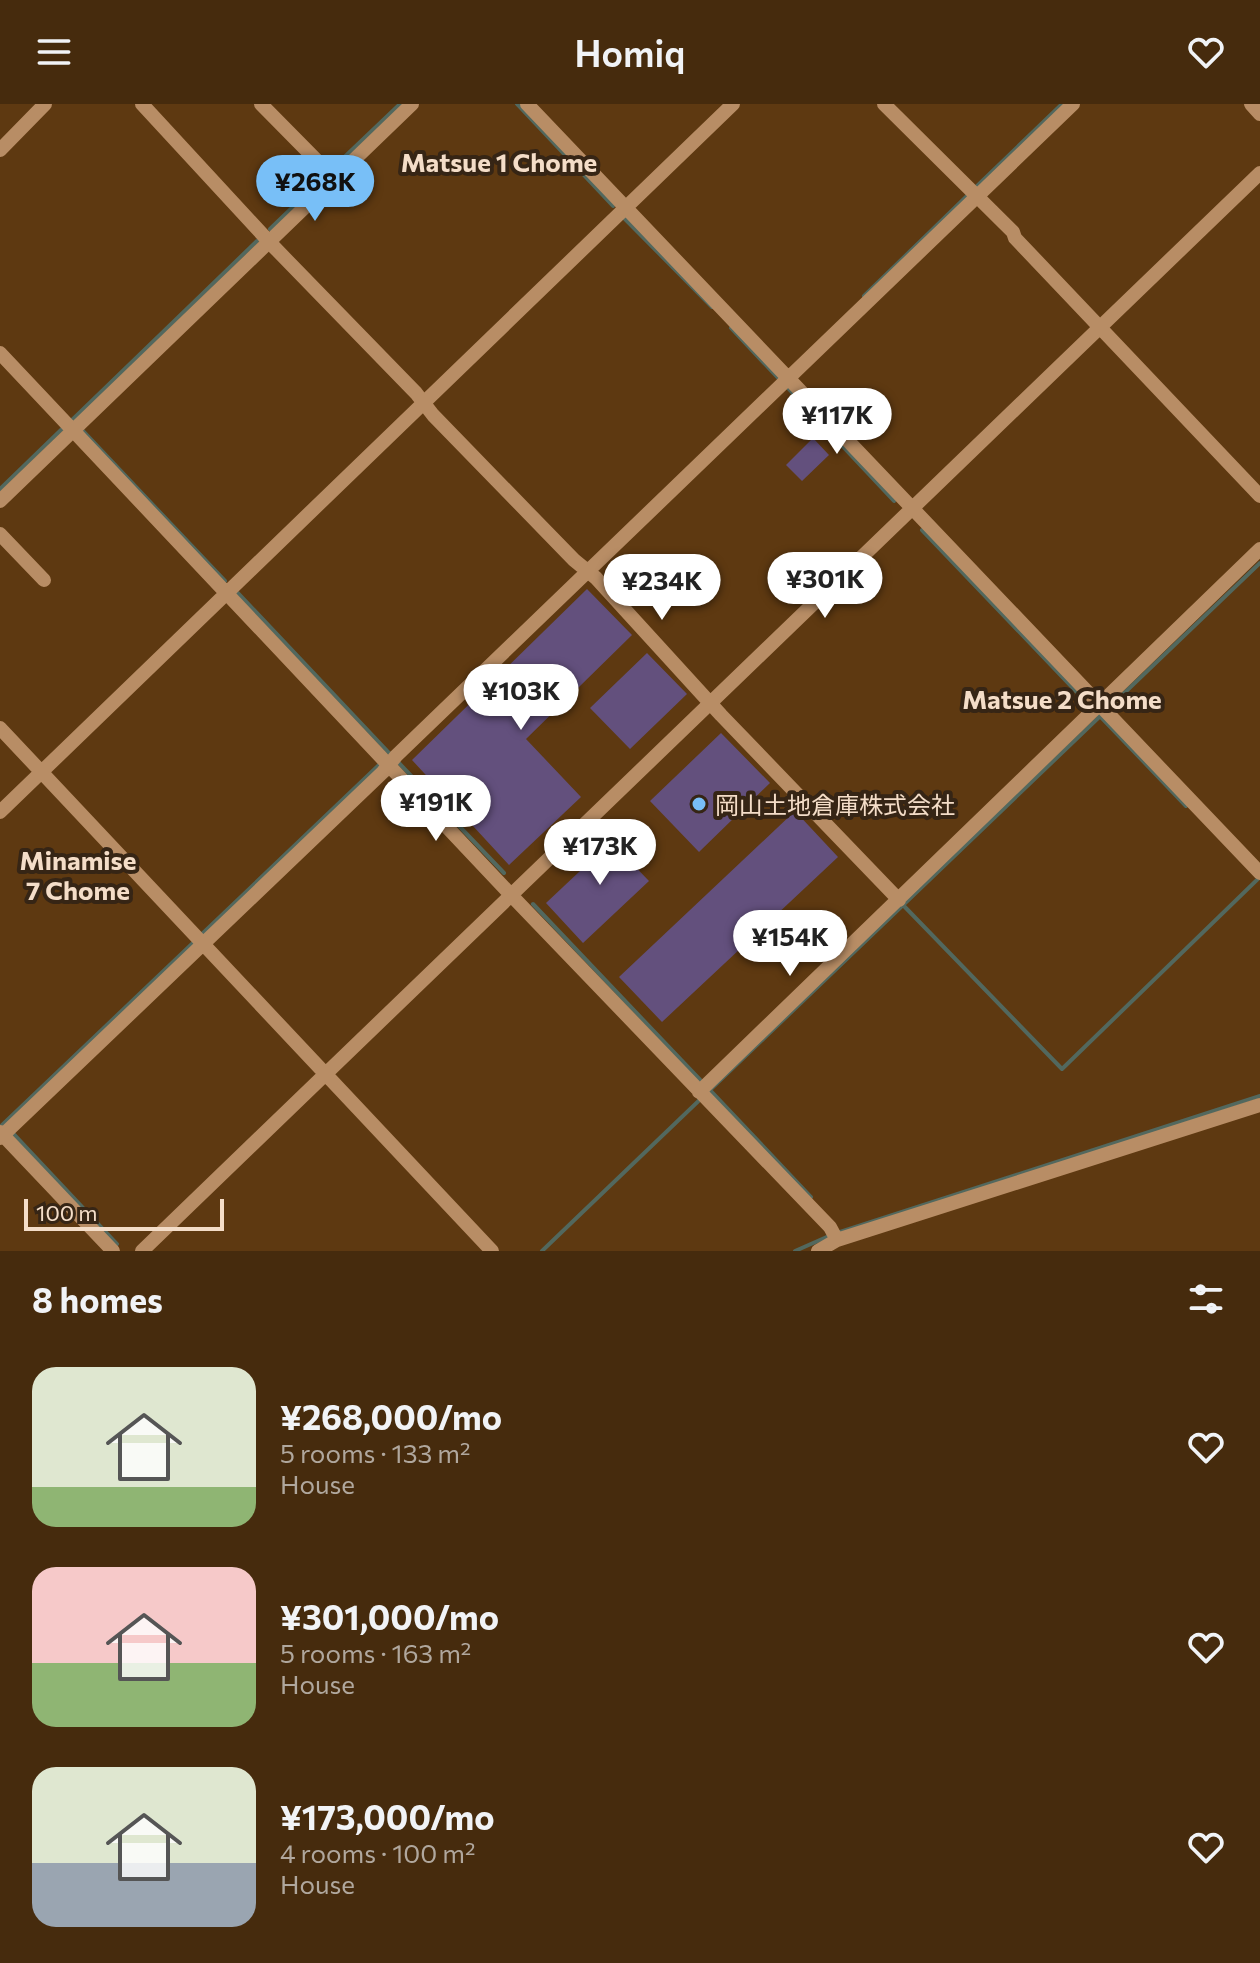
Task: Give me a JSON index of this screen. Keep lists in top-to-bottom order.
{
  "districts": ["Matsue 1 Chome", "Matsue 2 Chome", "Minamise 7 Chome"],
  "places": ["岡山土地倉庫株式会社"],
  "scale_bar": "100 m",
  "page": {
    "header": "Homiq",
    "price": [
      "¥268K",
      "¥117K",
      "¥301K",
      "¥234K",
      "¥103K",
      "¥191K",
      "¥173K",
      "¥154K"
    ],
    "scale": "100 m",
    "heading": "8 homes",
    "list": [
      {
        "name": "¥268,000/mo",
        "note": "5 rooms · 133 m² · House"
      },
      {
        "name": "¥301,000/mo",
        "note": "5 rooms · 163 m² · House"
      },
      {
        "name": "¥173,000/mo",
        "note": "4 rooms · 100 m² · House"
      }
    ]
  }
}
